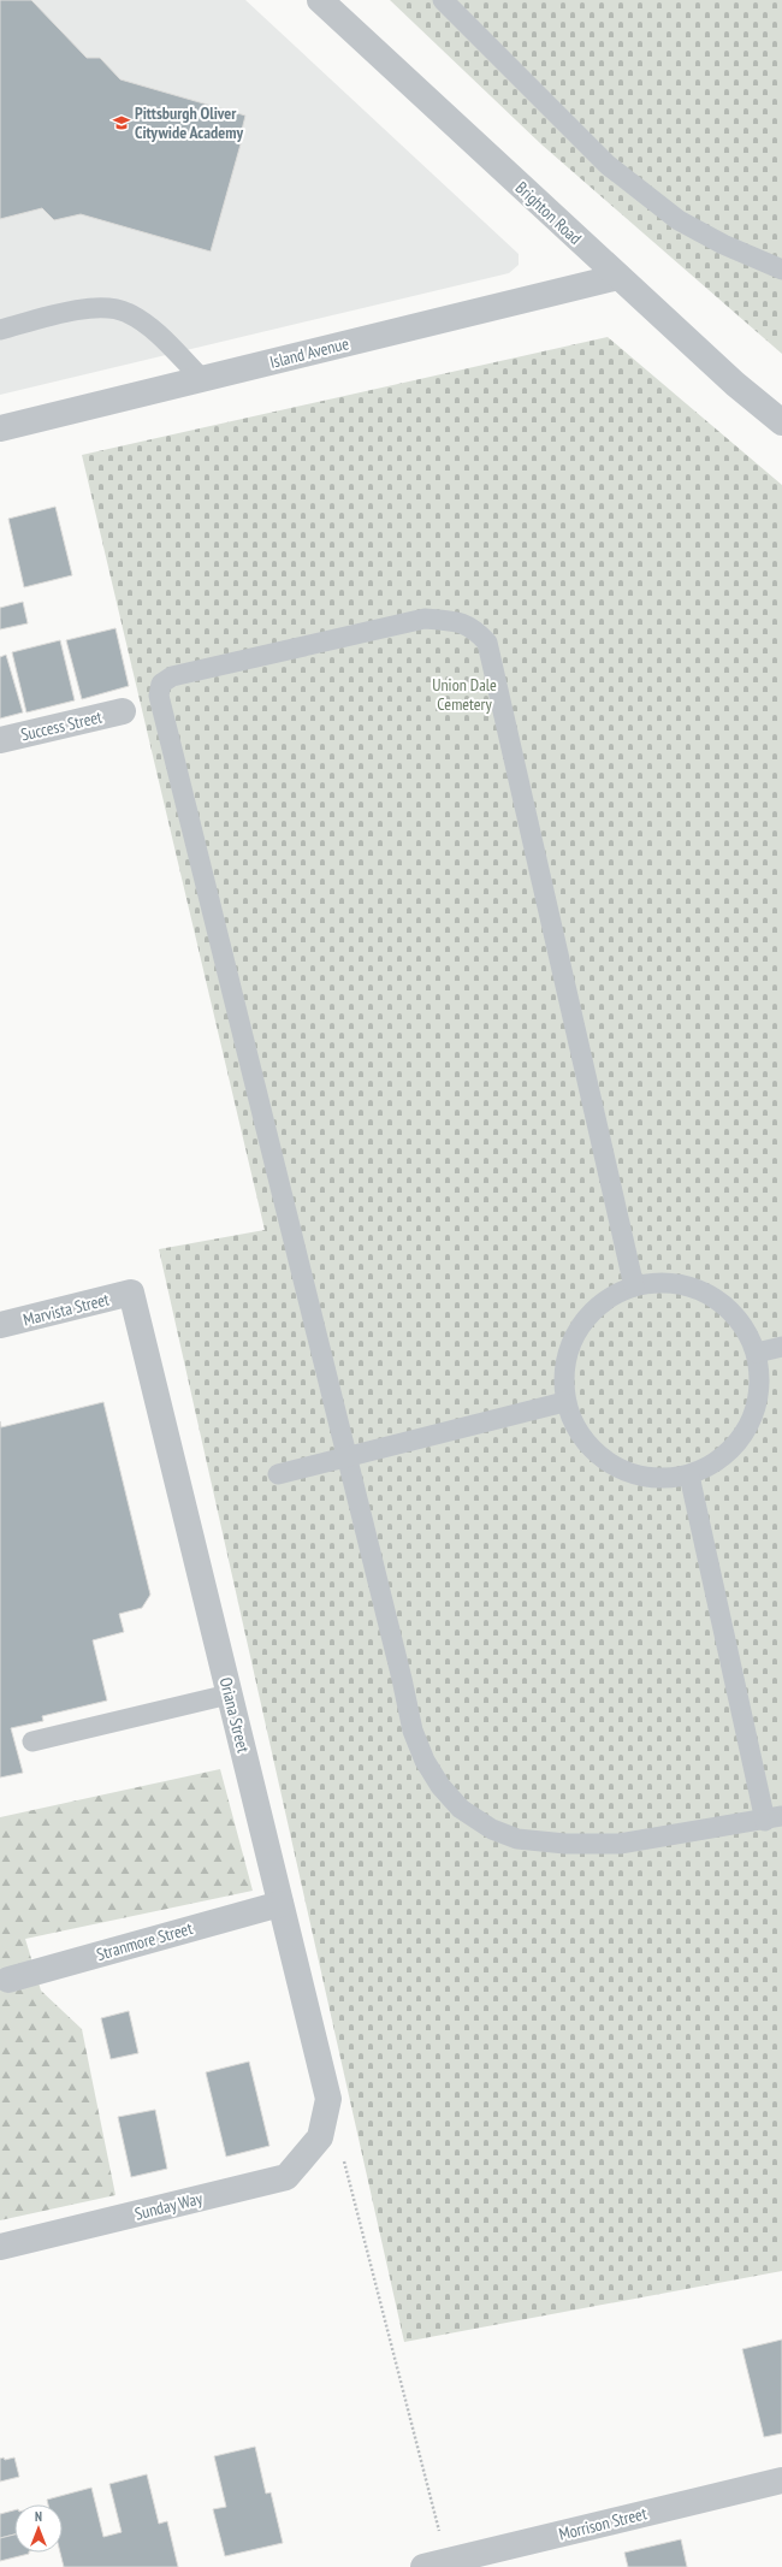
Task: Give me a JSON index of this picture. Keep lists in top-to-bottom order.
{
  "streets": {
    "street": [
      "Brighton Road",
      "Island Avenue",
      "Success Street",
      "Marvista Street",
      "Oriana Street",
      "Stranmore Street",
      "Sunday Way",
      "Morrison Street"
    ]
  },
  "crossings": [
    ["Brighton Road", "Island Avenue"],
    ["Marvista Street", "Oriana Street"],
    ["Oriana Street", "Stranmore Street"],
    ["Oriana Street", "Sunday Way"]
  ],
  "parks": ["Union Dale Cemetery"],
  "places": {
    "school or university": ["Pittsburgh Oliver Citywide Academy"]
  },
  "north": "top"
}
